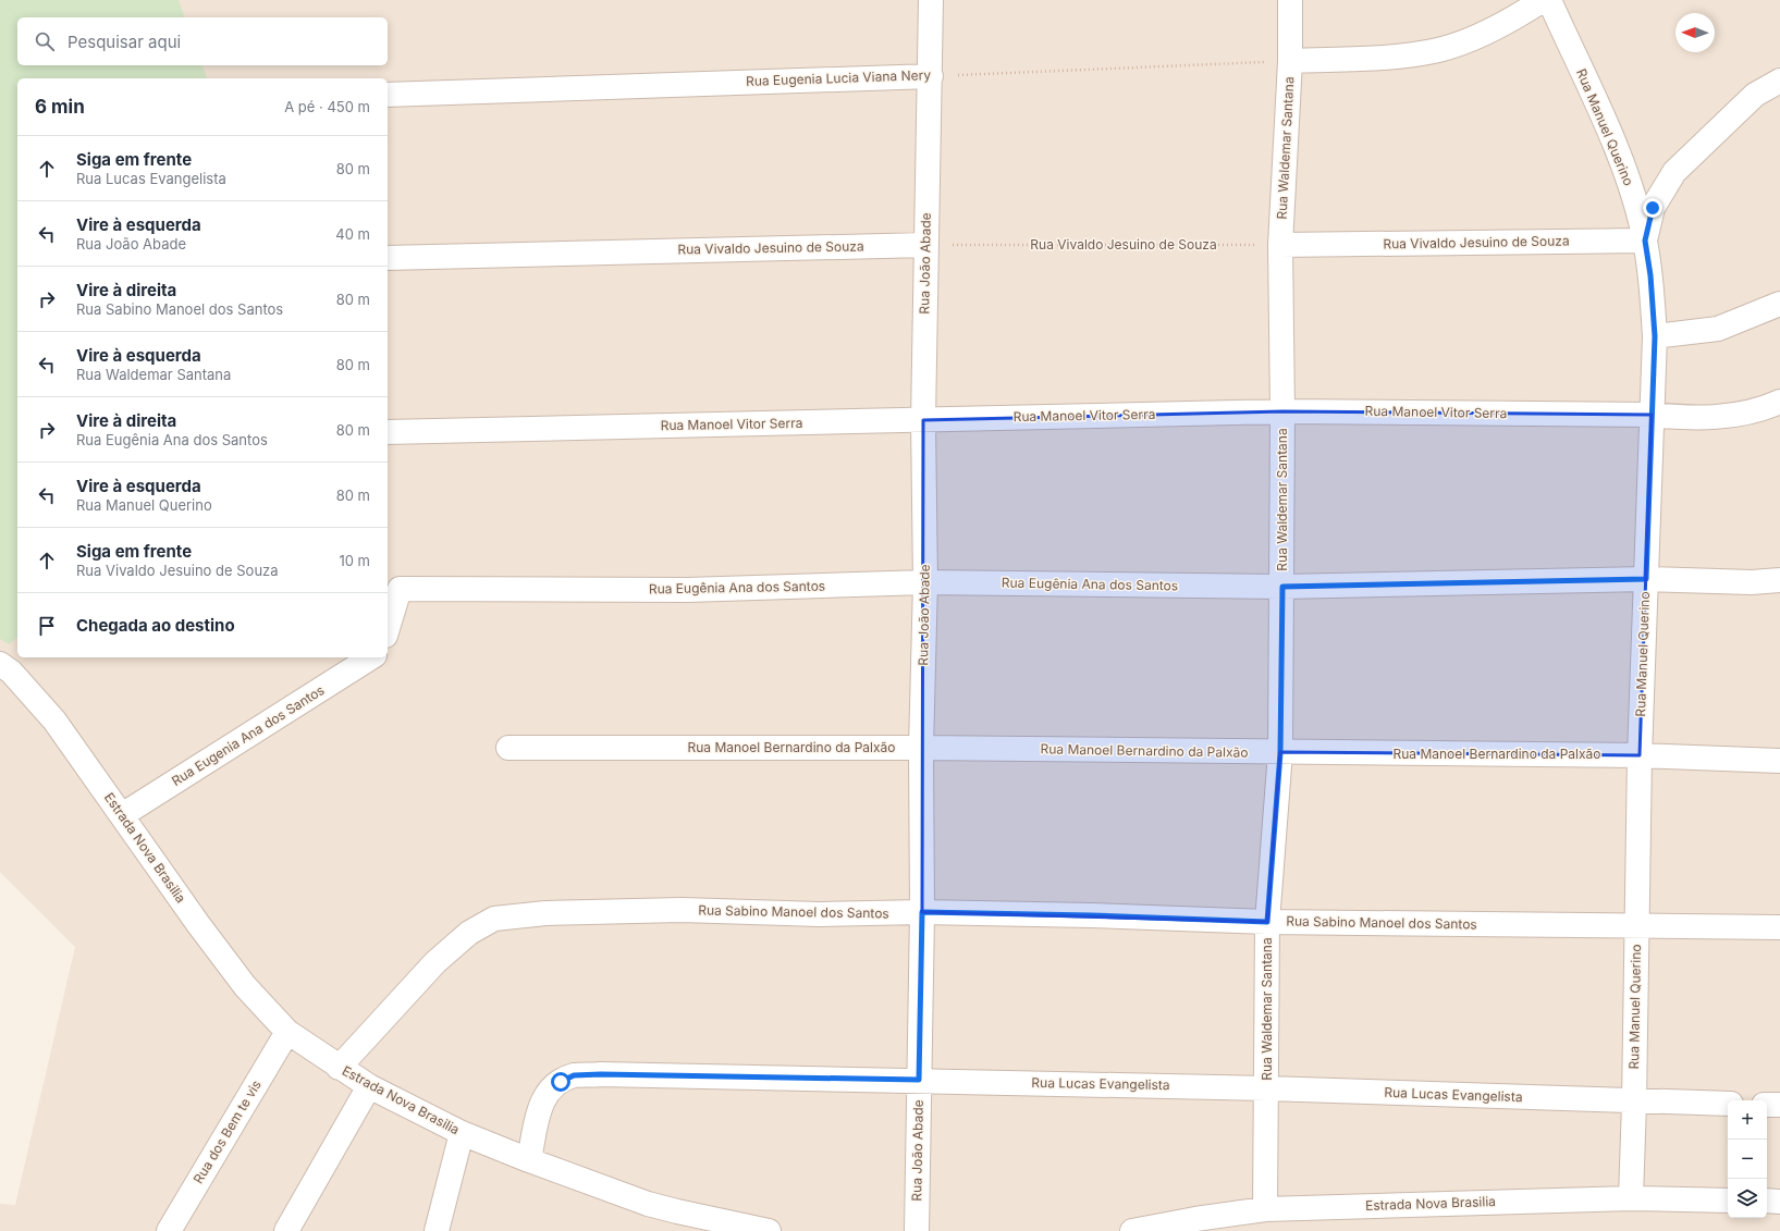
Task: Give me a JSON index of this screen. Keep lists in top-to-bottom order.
{
  "streets": {
    "street": [
      "Rua Eugenia Lucia Viana Nery",
      "Rua Manuel Querino",
      "Rua Waldemar Santana",
      "Rua Vivaldo Jesuino de Souza",
      "Rua João Abade",
      "Rua Manoel Vitor Serra",
      "Rua Eugênia Ana dos Santos",
      "Rua Eugenia Ana dos Santos",
      "Rua Manoel Bernardino da Palxão",
      "Estrada Nova Brasilia",
      "Rua Sabino Manoel dos Santos",
      "Rua Lucas Evangelista",
      "Rua dos Bem te vis"
    ]
  },
  "crossings": [
    ["Rua Eugenia Lucia Viana Nery", "Rua Waldemar Santana"],
    ["Rua Eugenia Lucia Viana Nery", "Rua João Abade"],
    ["Rua Manuel Querino", "Rua Vivaldo Jesuino de Souza"],
    ["Rua Manuel Querino", "Rua Manoel Vitor Serra"],
    ["Rua Manuel Querino", "Rua Eugênia Ana dos Santos"],
    ["Rua Manuel Querino", "Rua Manoel Bernardino da Palxão"],
    ["Rua Manuel Querino", "Estrada Nova Brasilia"],
    ["Rua Manuel Querino", "Rua Sabino Manoel dos Santos"],
    ["Rua Manuel Querino", "Rua Lucas Evangelista"],
    ["Rua Waldemar Santana", "Rua Vivaldo Jesuino de Souza"],
    ["Rua Waldemar Santana", "Rua Manoel Vitor Serra"],
    ["Rua Waldemar Santana", "Rua Eugênia Ana dos Santos"],
    ["Rua Waldemar Santana", "Rua Manoel Bernardino da Palxão"],
    ["Rua Waldemar Santana", "Estrada Nova Brasilia"],
    ["Rua Waldemar Santana", "Rua Sabino Manoel dos Santos"],
    ["Rua Waldemar Santana", "Rua Lucas Evangelista"],
    ["Rua Vivaldo Jesuino de Souza", "Rua João Abade"],
    ["Rua João Abade", "Rua Manoel Vitor Serra"],
    ["Rua João Abade", "Rua Eugênia Ana dos Santos"],
    ["Rua João Abade", "Rua Manoel Bernardino da Palxão"],
    ["Rua João Abade", "Rua Sabino Manoel dos Santos"],
    ["Rua João Abade", "Rua Lucas Evangelista"],
    ["Rua Eugenia Ana dos Santos", "Estrada Nova Brasilia"],
    ["Estrada Nova Brasilia", "Rua Sabino Manoel dos Santos"],
    ["Estrada Nova Brasilia", "Rua Lucas Evangelista"],
    ["Estrada Nova Brasilia", "Rua dos Bem te vis"]
  ],
  "north": "left",
  "page": {
    "search": "Pesquisar aqui",
    "heading": ["6 min", "A pé · 450 m"],
    "list": [
      ["Siga em frente", "Rua Lucas Evangelista", "80 m"],
      ["Vire à esquerda", "Rua João Abade", "40 m"],
      ["Vire à direita", "Rua Sabino Manoel dos Santos", "80 m"],
      ["Vire à esquerda", "Rua Waldemar Santana", "80 m"],
      ["Vire à direita", "Rua Eugênia Ana dos Santos", "80 m"],
      ["Vire à esquerda", "Rua Manuel Querino", "80 m"],
      ["Siga em frente", "Rua Vivaldo Jesuino de Souza", "10 m"],
      "Chegada ao destino"
    ],
    "map_buttons": ["+", "−"]
  }
}
